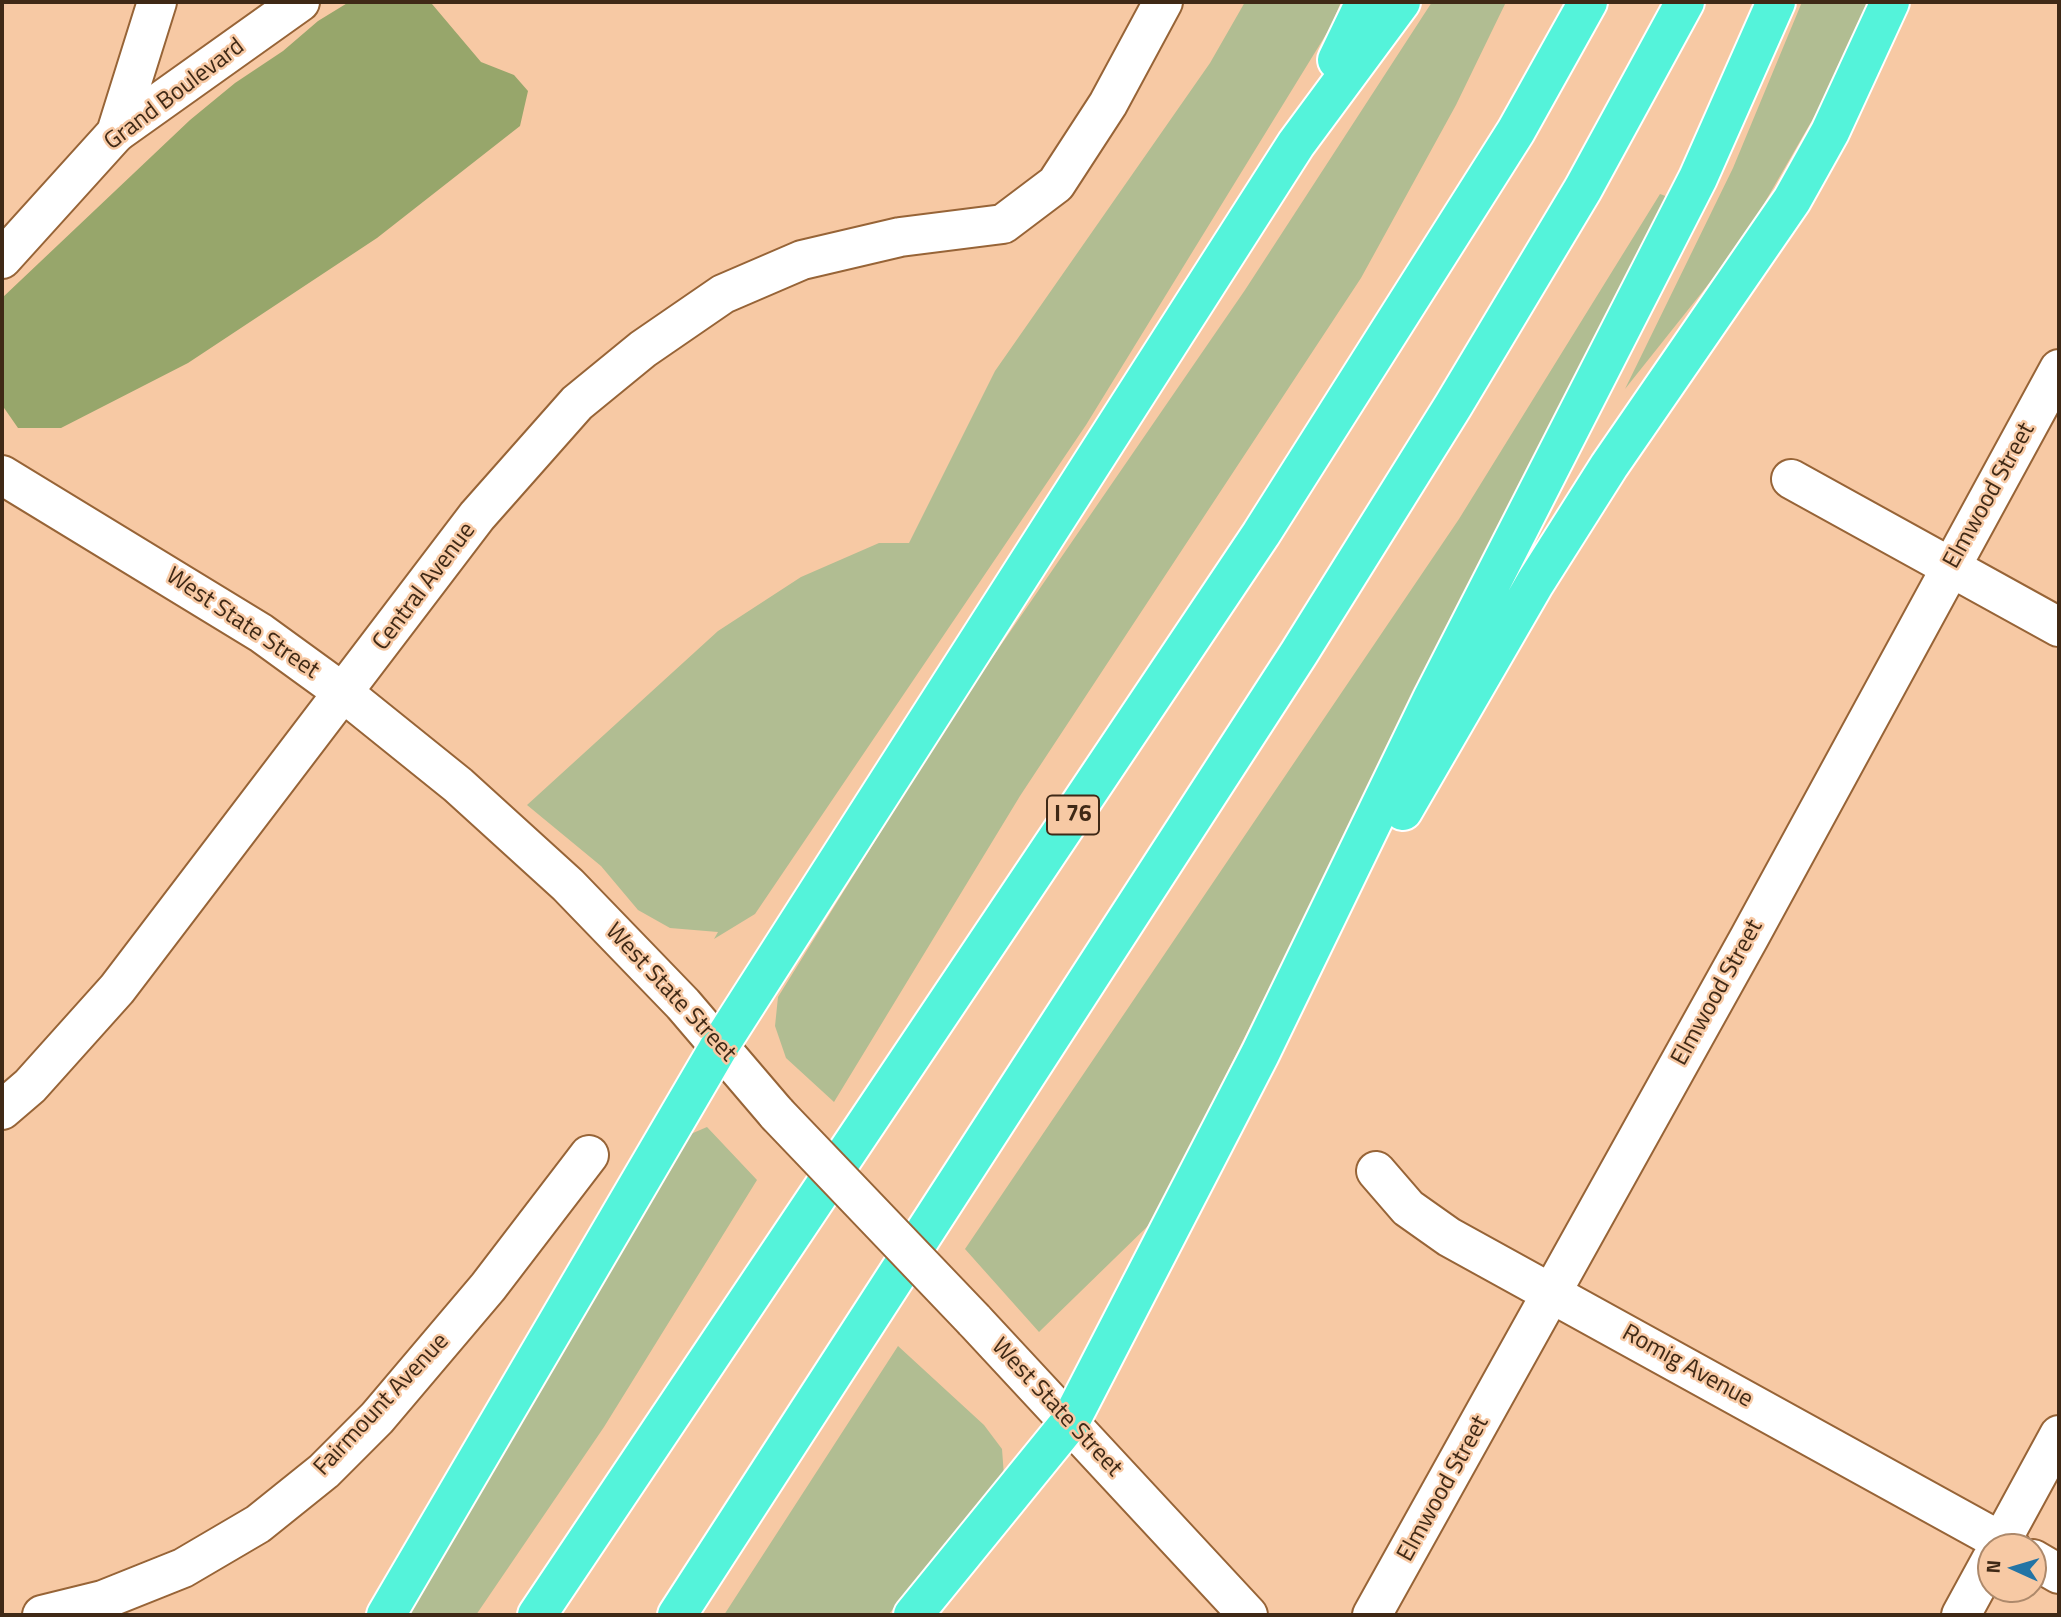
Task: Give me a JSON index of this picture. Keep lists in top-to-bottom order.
{
  "streets": {
    "highway": ["I 76"],
    "street": [
      "Grand Boulevard",
      "Elmwood Street",
      "Central Avenue",
      "West State Street",
      "Romig Avenue",
      "Fairmount Avenue"
    ]
  },
  "crossings": [
    ["Elmwood Street", "Romig Avenue"],
    ["Central Avenue", "West State Street"]
  ],
  "north": "left"
}
